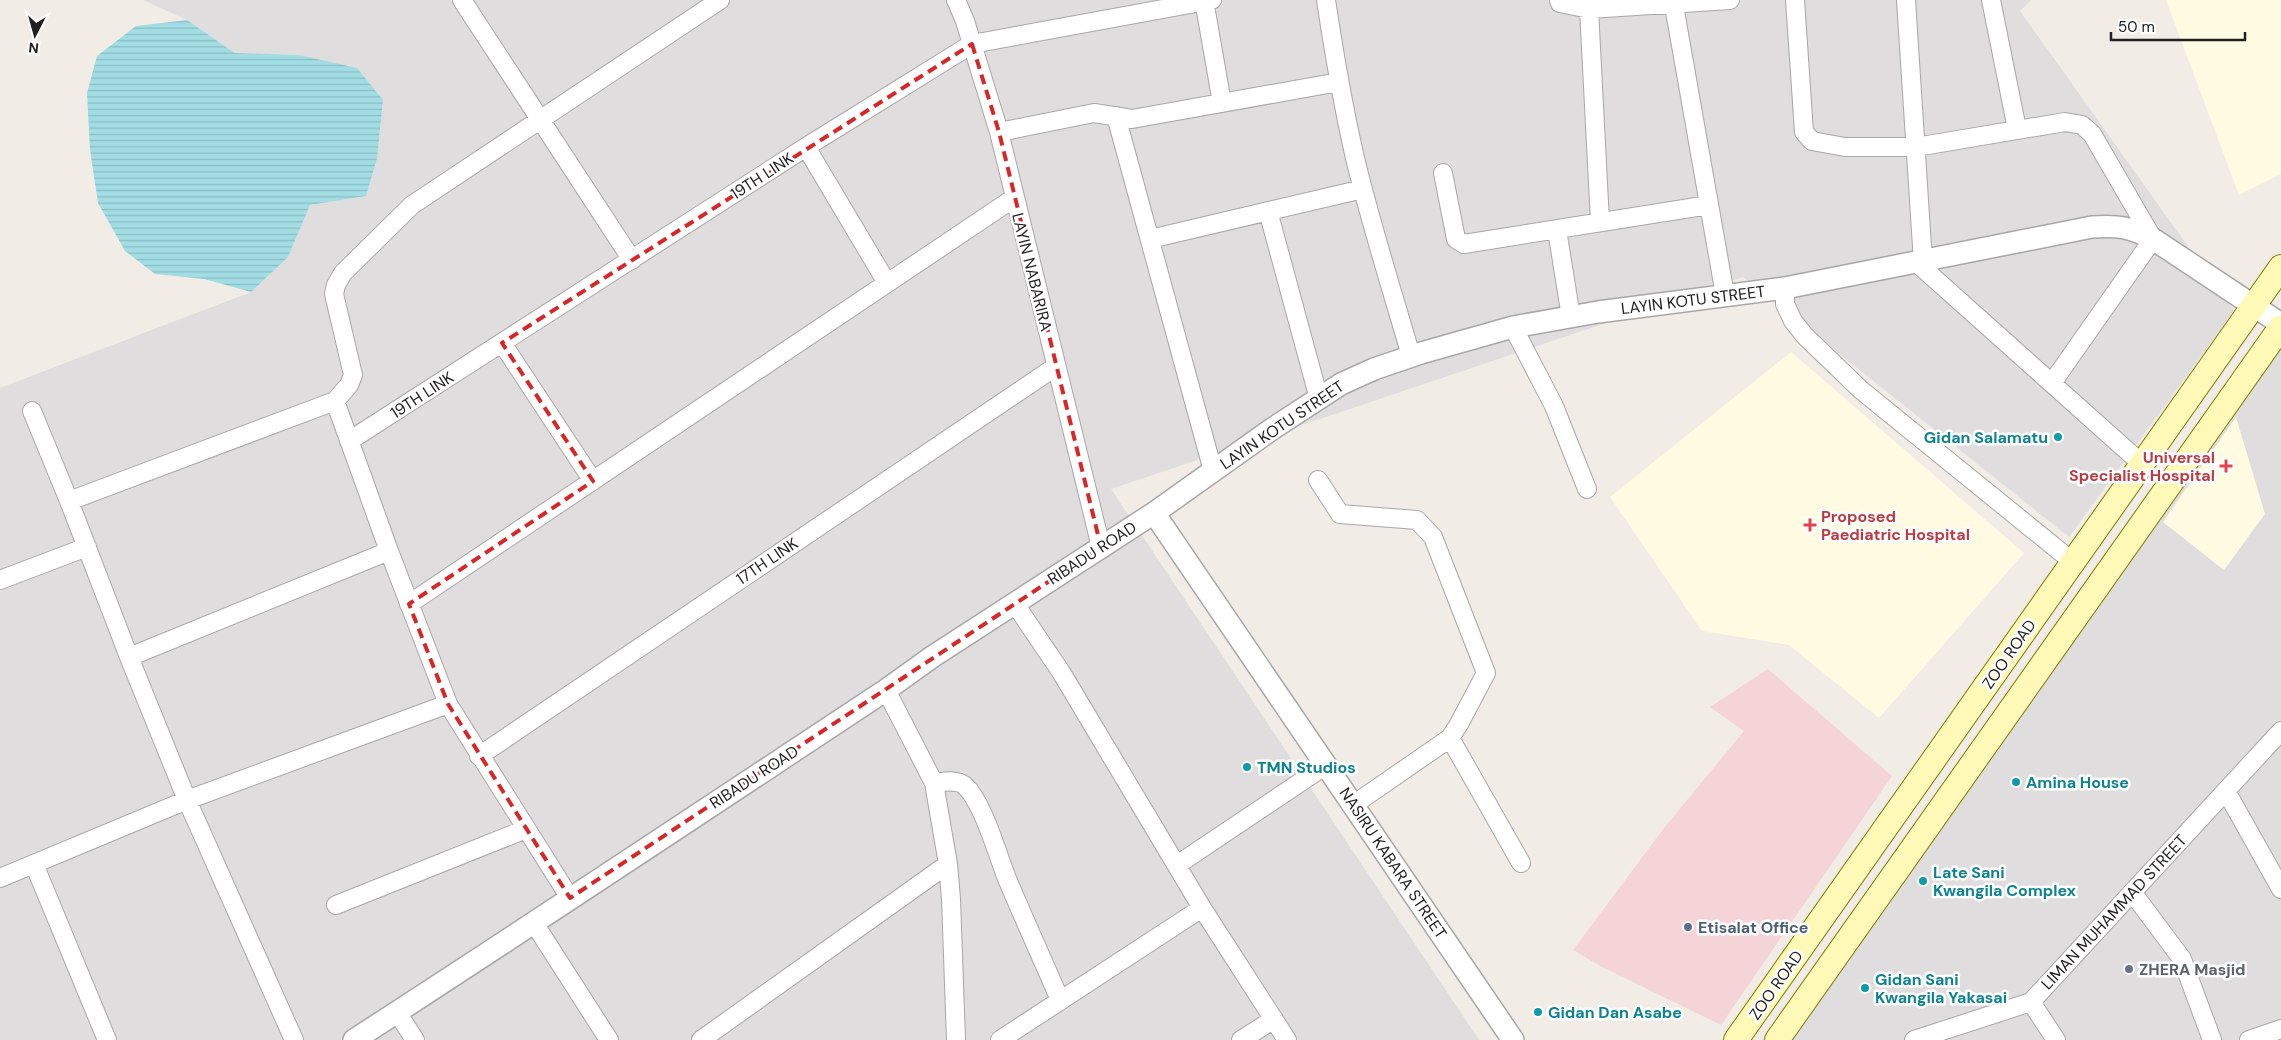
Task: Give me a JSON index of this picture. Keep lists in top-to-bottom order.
{
  "streets": {
    "main road": ["ZOO ROAD"],
    "street": [
      "19TH LINK",
      "LAYIN NABARIRA",
      "LAYIN KOTU STREET",
      "RIBADU ROAD",
      "17TH LINK",
      "NASIRU KABARA STREET",
      "LIMAN MUHAMMAD STREET"
    ]
  },
  "crossings": [
    ["19TH LINK", "LAYIN NABARIRA"],
    ["LAYIN NABARIRA", "RIBADU ROAD"],
    ["LAYIN NABARIRA", "17TH LINK"],
    ["LAYIN KOTU STREET", "RIBADU ROAD"],
    ["LAYIN KOTU STREET", "ZOO ROAD"],
    ["LAYIN KOTU STREET", "NASIRU KABARA STREET"],
    ["RIBADU ROAD", "NASIRU KABARA STREET"]
  ],
  "places": {
    "other": [
      "Gidan Salamatu",
      "TMN Studios",
      "Amina House",
      "Late Sani Kwangila Complex",
      "Etisalat Office",
      "ZHERA Masjid",
      "Gidan Sani Kwangila Yakasai",
      "Gidan Dan Asabe"
    ],
    "health": ["Universal Specialist Hospital", "Proposed Paediatric Hospital"]
  },
  "scale_bar": "50 m",
  "north": "bottom"
}
